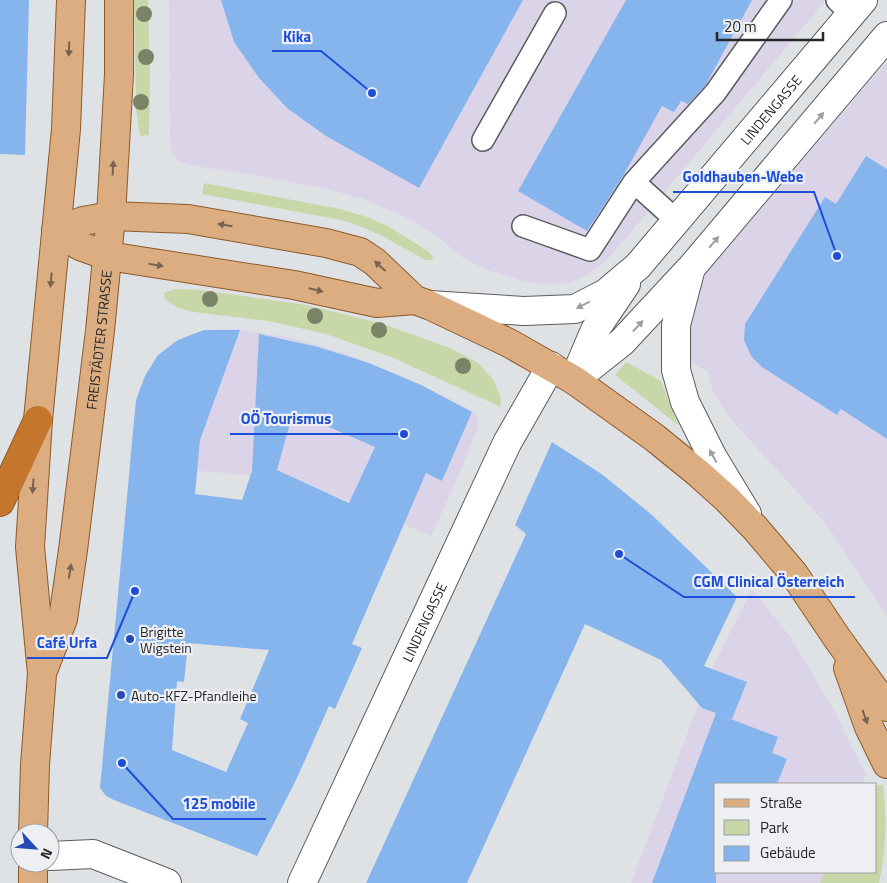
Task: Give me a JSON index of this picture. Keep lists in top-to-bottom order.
{
  "streets": {
    "main road": ["FREISTÄDTER STRASSE"],
    "street": ["LINDENGASSE"]
  },
  "places": [
    "Kika",
    "Goldhauben-Webe",
    "OÖ Tourismus",
    "CGM Clinical Österreich",
    "Café Urfa",
    "Brigitte Wigstein",
    "Auto-KFZ-Pfandleihe",
    "125 mobile"
  ],
  "legend": ["Straße", "Park", "Gebäude"],
  "scale_bar": "20 m",
  "north": "bottom right"
}
